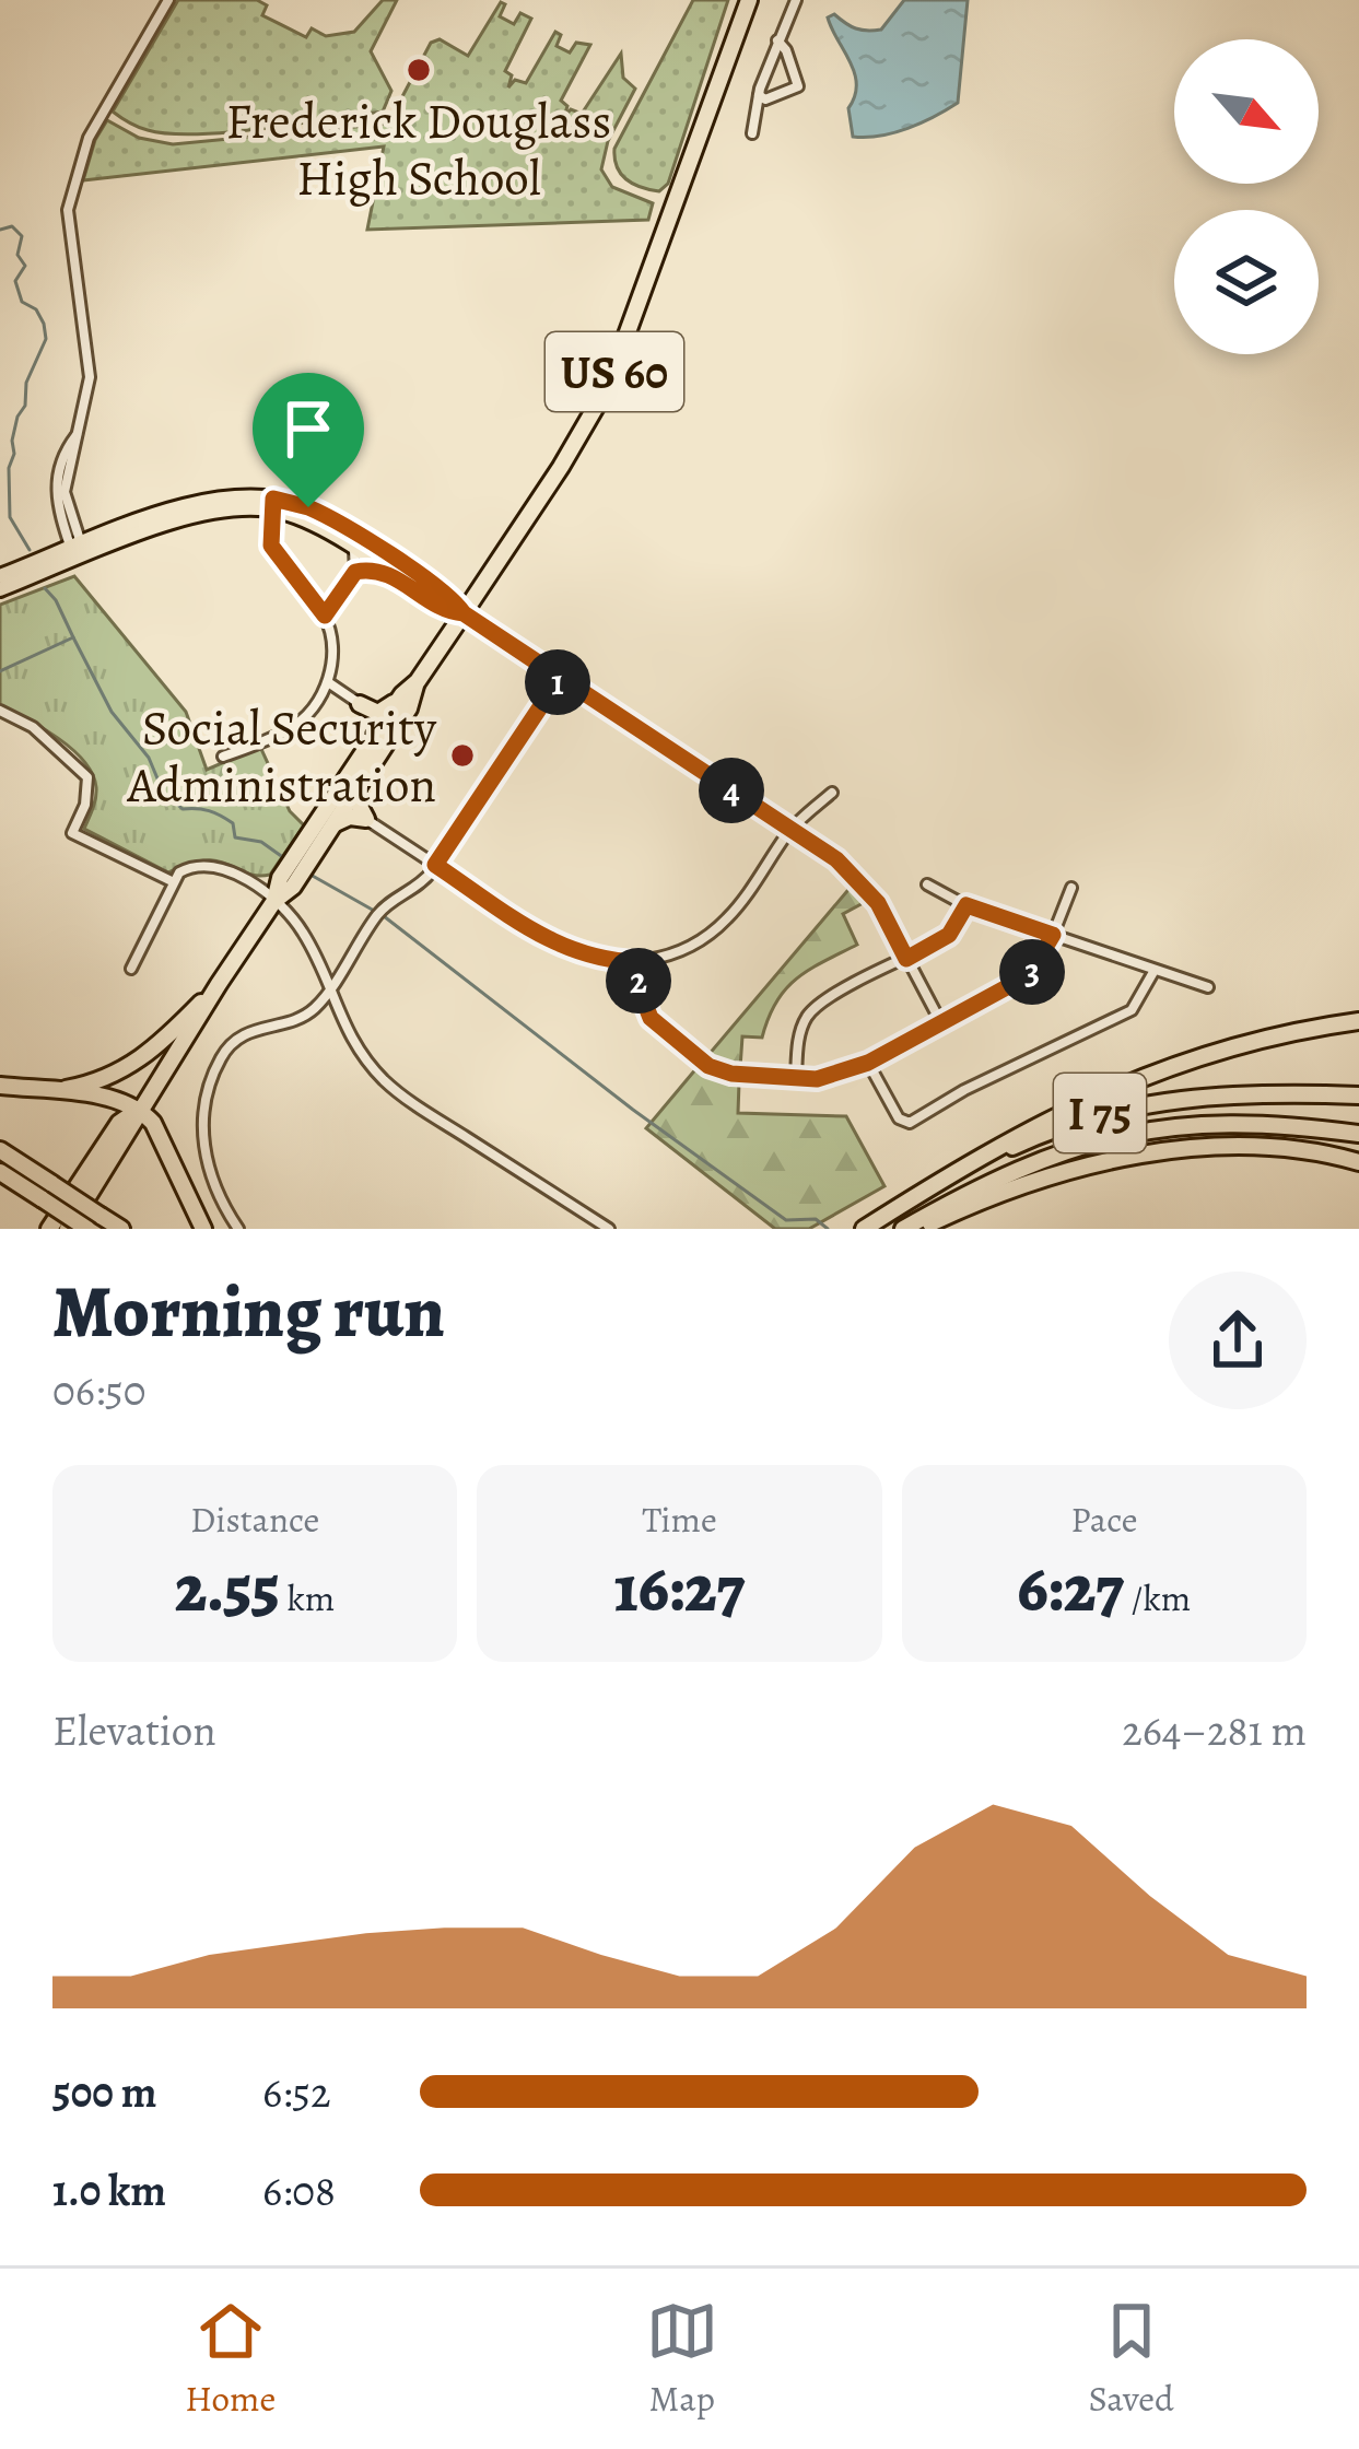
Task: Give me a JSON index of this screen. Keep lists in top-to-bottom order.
{
  "streets": {
    "highway": ["US 60", "I 75"]
  },
  "places": ["Frederick Douglass High School", "Social Security Administration"],
  "north": "bottom right",
  "page": {
    "pins": [
      "1",
      "4",
      "3",
      "2"
    ],
    "heading": ["Morning run", "06:50"],
    "stats": [
      ["Distance", "2.55 km"],
      ["Time", "16:27"],
      ["Pace", "6:27 /km"]
    ],
    "chart": ["Elevation", "264–281 m"],
    "list": [
      {
        "name": "500 m",
        "note": "6:52"
      },
      {
        "name": "1.0 km",
        "note": "6:08"
      }
    ],
    "tabs": ["Home", "Map", "Saved"]
  }
}
